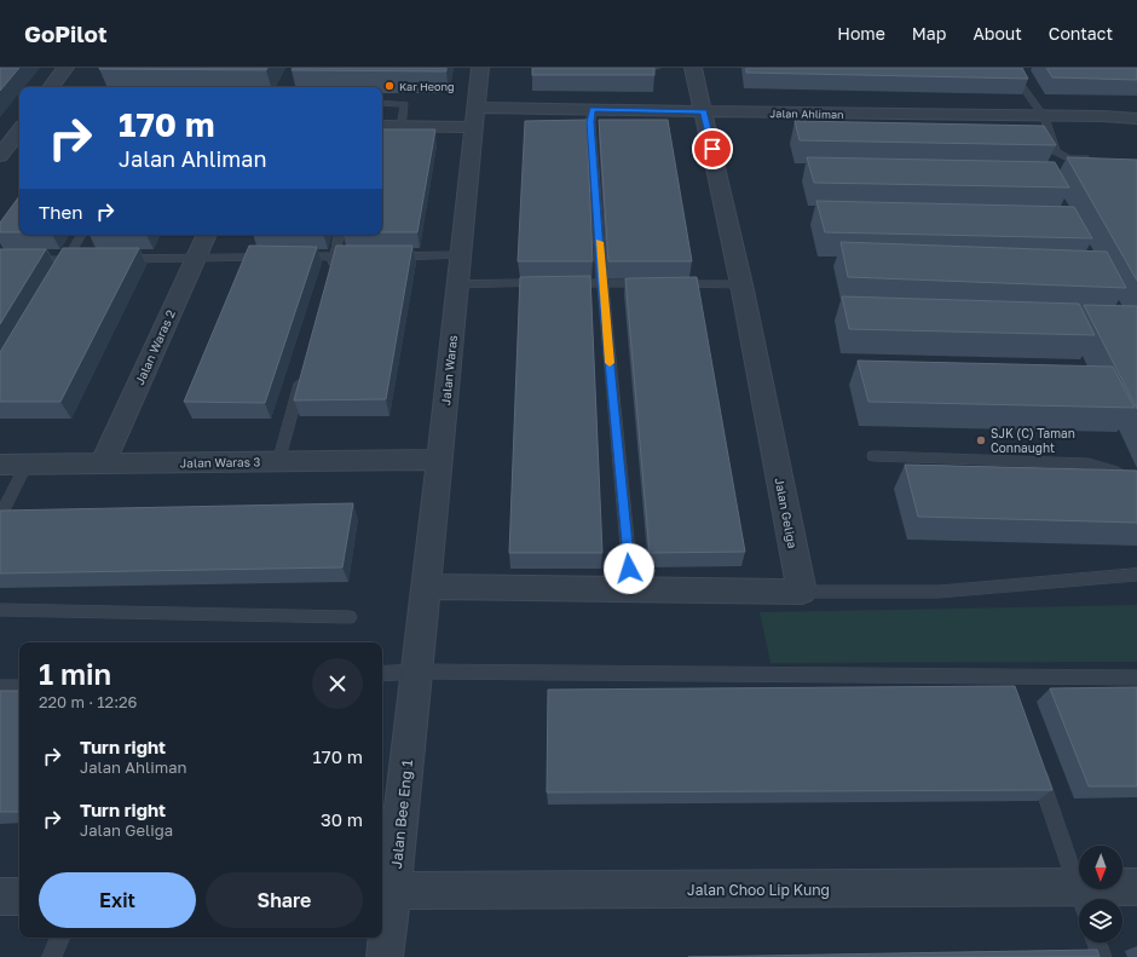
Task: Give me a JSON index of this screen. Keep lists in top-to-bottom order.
{
  "streets": {
    "street": [
      "Jalan Ahliman",
      "Jalan Waras 2",
      "Jalan Waras",
      "Jalan Waras 3",
      "Jalan Geliga",
      "Jalan Bee Eng 1",
      "Jalan Choo Lip Kung"
    ]
  },
  "crossings": [
    ["Jalan Ahliman", "Jalan Waras"],
    ["Jalan Ahliman", "Jalan Geliga"],
    ["Jalan Waras 2", "Jalan Waras 3"],
    ["Jalan Waras", "Jalan Waras 3"],
    ["Jalan Waras", "Jalan Bee Eng 1"],
    ["Jalan Bee Eng 1", "Jalan Choo Lip Kung"]
  ],
  "places": ["Kar Heong", "SJK (C) Taman Connaught"],
  "north": "bottom",
  "page": {
    "header": "GoPilot",
    "nav": [
      "Home",
      "Map",
      "About",
      "Contact"
    ],
    "turn": ["170 m", "Jalan Ahliman"],
    "then": "Then",
    "heading": ["1 min", "220 m · 12:26"],
    "list": [
      {
        "name": "Turn right",
        "note": "Jalan Ahliman",
        "value": "170 m"
      },
      {
        "name": "Turn right",
        "note": "Jalan Geliga",
        "value": "30 m"
      }
    ],
    "buttons": ["Exit", "Share"]
  }
}
